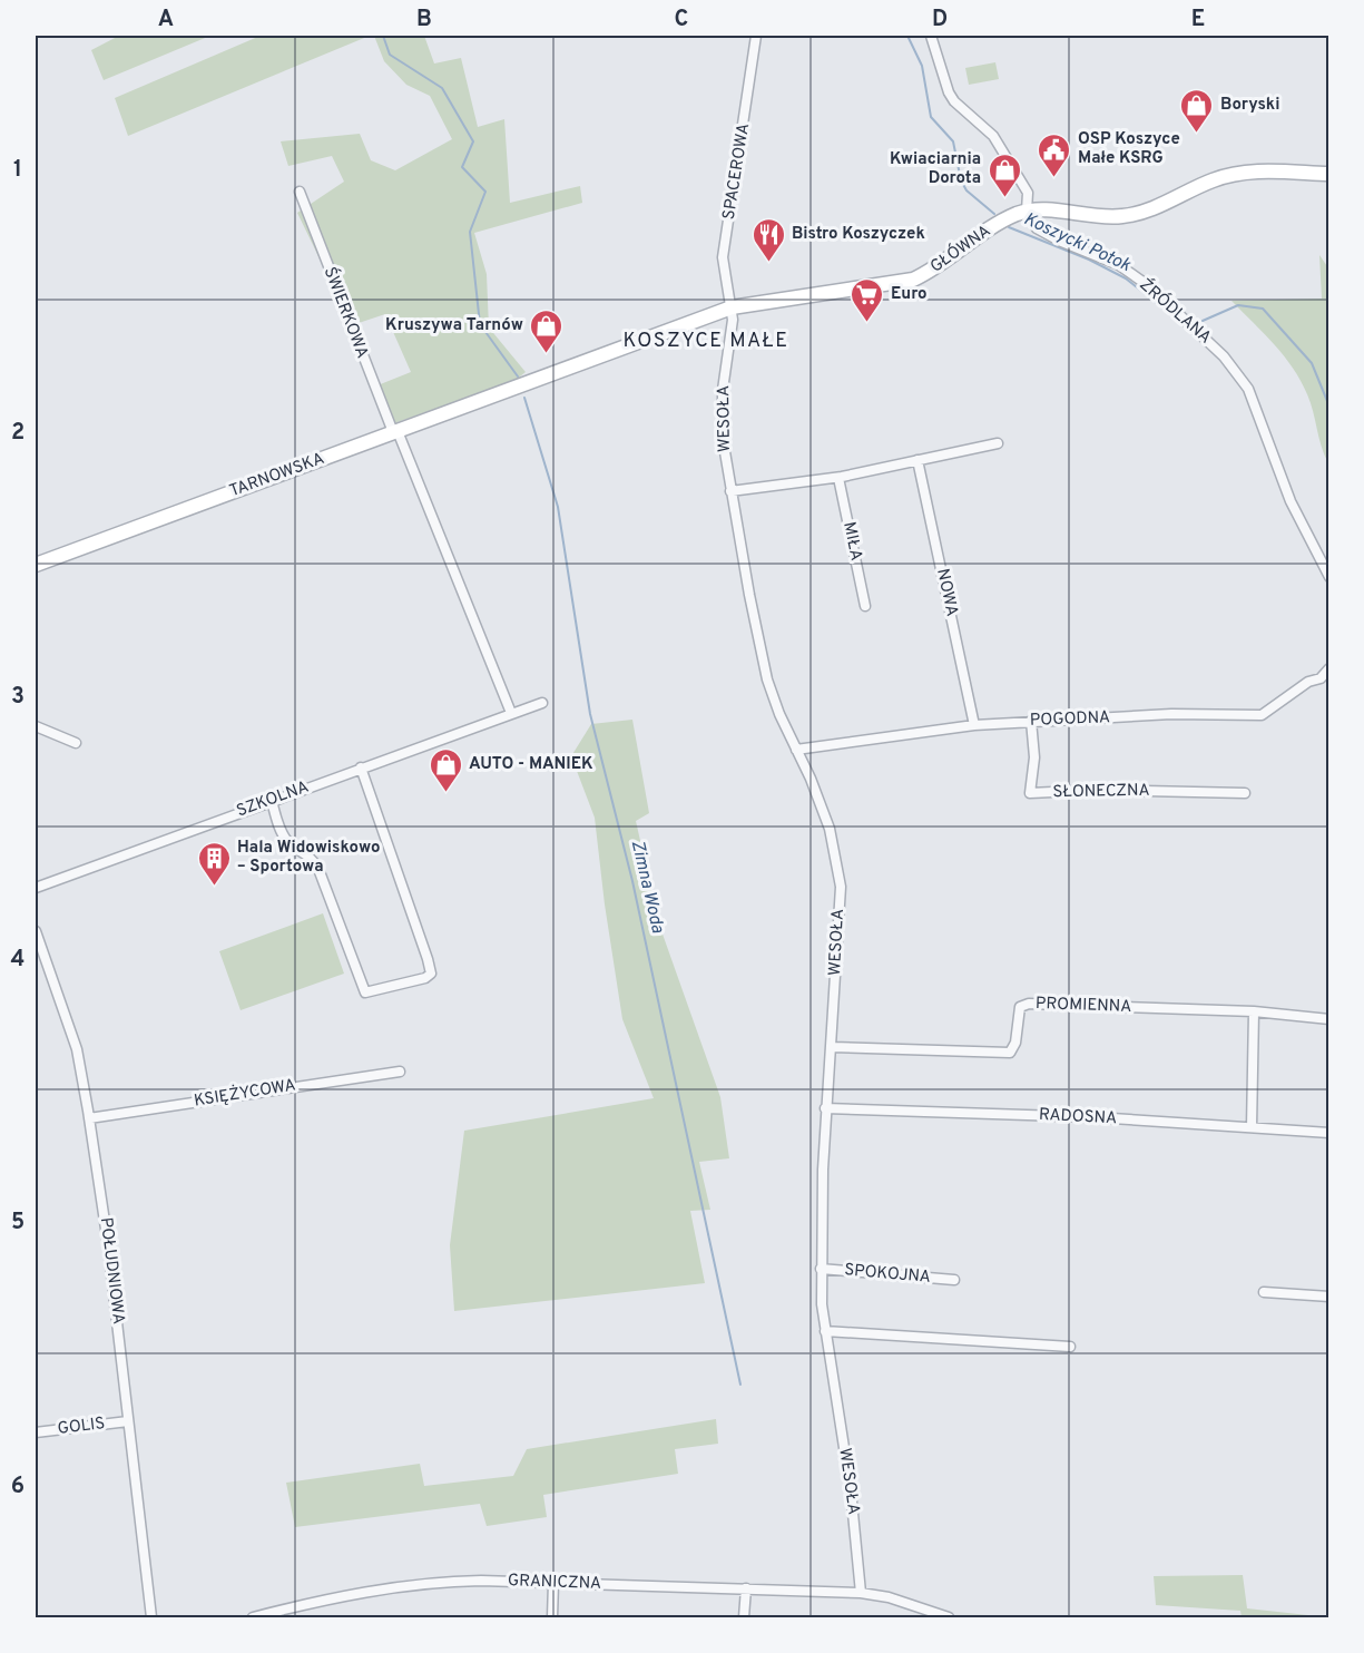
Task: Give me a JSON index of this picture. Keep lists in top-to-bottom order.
{
  "streets": {
    "street": [
      "SPACEROWA",
      "GŁÓWNA",
      "ŹRÓDLANA",
      "ŚWIERKOWA",
      "WESOŁA",
      "TARNOWSKA",
      "MIŁA",
      "NOWA",
      "POGODNA",
      "SŁONECZNA",
      "SZKOLNA",
      "PROMIENNA",
      "KSIĘŻYCOWA",
      "RADOSNA",
      "POŁUDNIOWA",
      "SPOKOJNA",
      "GOLIS",
      "GRANICZNA"
    ]
  },
  "crossings": [
    ["SPACEROWA", "GŁÓWNA"],
    ["SPACEROWA", "WESOŁA"],
    ["GŁÓWNA", "ŹRÓDLANA"],
    ["GŁÓWNA", "WESOŁA"],
    ["GŁÓWNA", "TARNOWSKA"],
    ["ŚWIERKOWA", "TARNOWSKA"],
    ["WESOŁA", "POGODNA"],
    ["WESOŁA", "PROMIENNA"],
    ["WESOŁA", "RADOSNA"],
    ["WESOŁA", "SPOKOJNA"],
    ["WESOŁA", "GRANICZNA"],
    ["NOWA", "POGODNA"],
    ["POGODNA", "SŁONECZNA"],
    ["KSIĘŻYCOWA", "POŁUDNIOWA"],
    ["POŁUDNIOWA", "GOLIS"]
  ],
  "districts": ["KOSZYCE MAŁE"],
  "water": ["Koszycki Potok", "Zimna Woda"],
  "places": {
    "shop": [
      "Boryski",
      "Kwiaciarnia Dorota",
      "Kruszywa Tarnów",
      "AUTO - MANIEK"
    ],
    "public building": ["OSP Koszyce Małe KSRG"],
    "restaurant": ["Bistro Koszyczek"],
    "supermarket": ["Euro"],
    "building": ["Hala Widowiskowo – Sportowa"]
  },
  "grid": {
    "columns": [
      "A",
      "B",
      "C",
      "D",
      "E"
    ],
    "rows": [
      "1",
      "2",
      "3",
      "4",
      "5",
      "6"
    ]
  }
}
